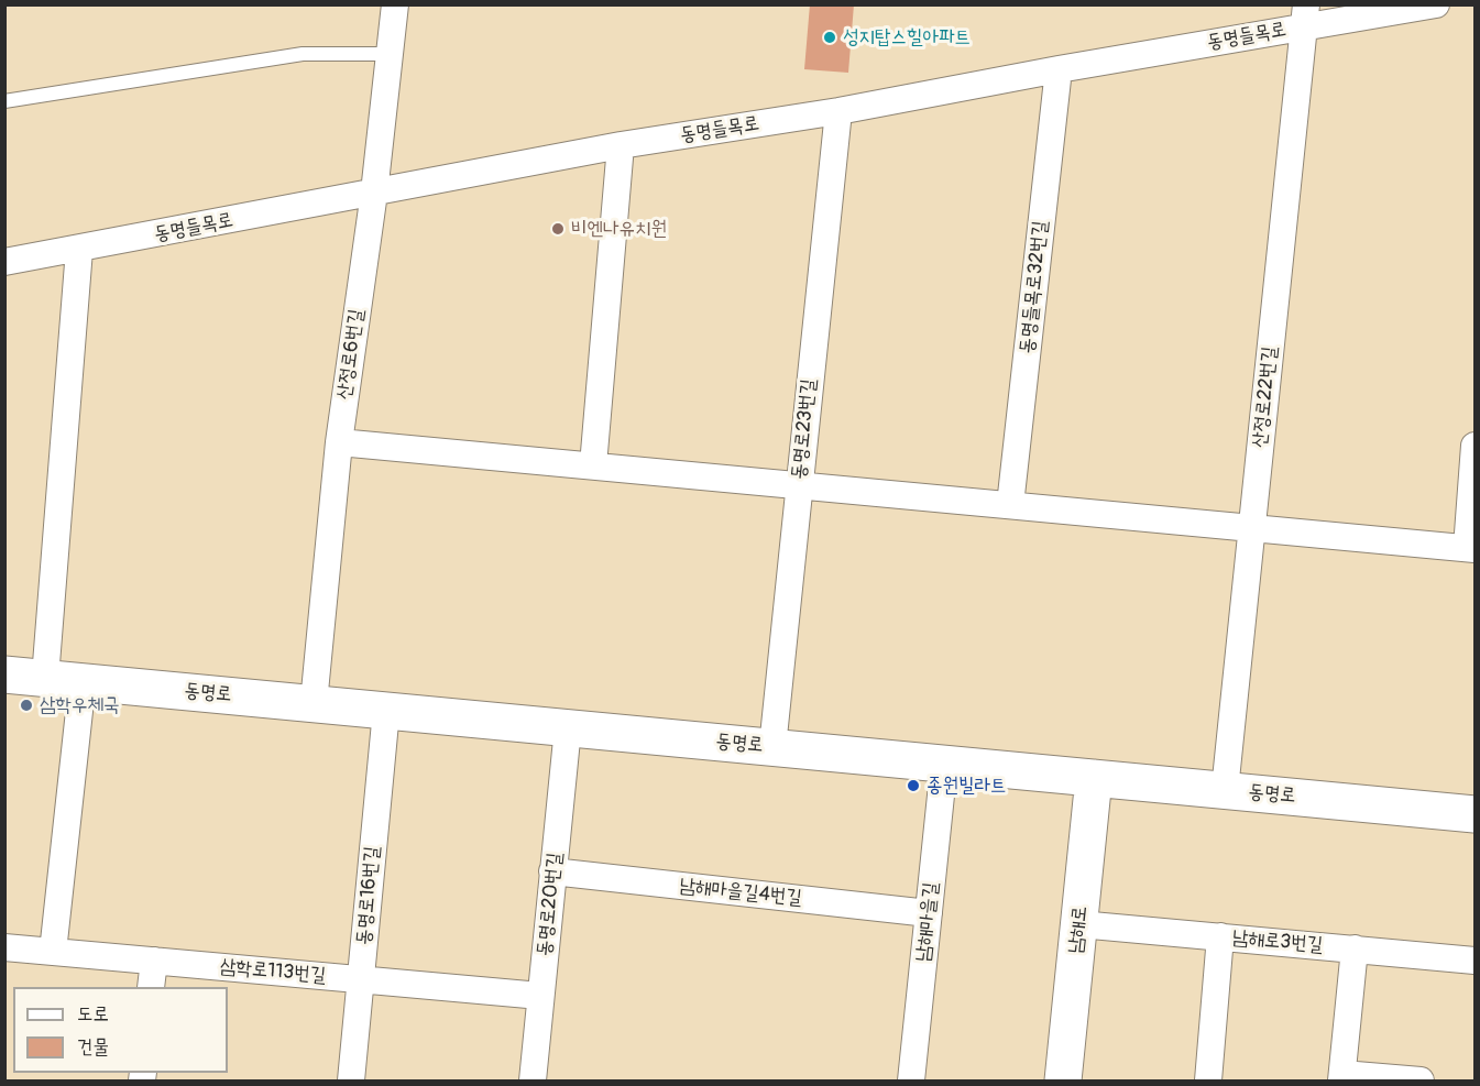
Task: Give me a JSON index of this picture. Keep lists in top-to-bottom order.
{
  "streets": {
    "street": [
      "동명들목로",
      "동명들목로32번길",
      "산정로6번길",
      "산정로22번길",
      "동명로23번길",
      "동명로",
      "남해마을길4번길",
      "동명로16번길",
      "동명로20번길",
      "남해마을길",
      "남해로",
      "남해로3번길",
      "삼학로113번길"
    ]
  },
  "crossings": [
    ["동명들목로", "동명들목로32번길"],
    ["동명들목로", "산정로6번길"],
    ["동명들목로", "산정로22번길"],
    ["동명들목로", "동명로23번길"],
    ["산정로6번길", "동명로"],
    ["산정로22번길", "동명로"],
    ["동명로23번길", "동명로"],
    ["동명로", "동명로16번길"],
    ["동명로", "동명로20번길"],
    ["동명로", "남해마을길"],
    ["동명로", "남해로"],
    ["남해마을길4번길", "동명로20번길"],
    ["남해마을길4번길", "남해마을길"],
    ["동명로16번길", "삼학로113번길"],
    ["동명로20번길", "삼학로113번길"],
    ["남해로", "남해로3번길"]
  ],
  "places": [
    "성지탑스힐아파트",
    "비엔나유치원",
    "삼학우체국",
    "종원빌라트"
  ],
  "legend": ["도로", "건물"]
}
